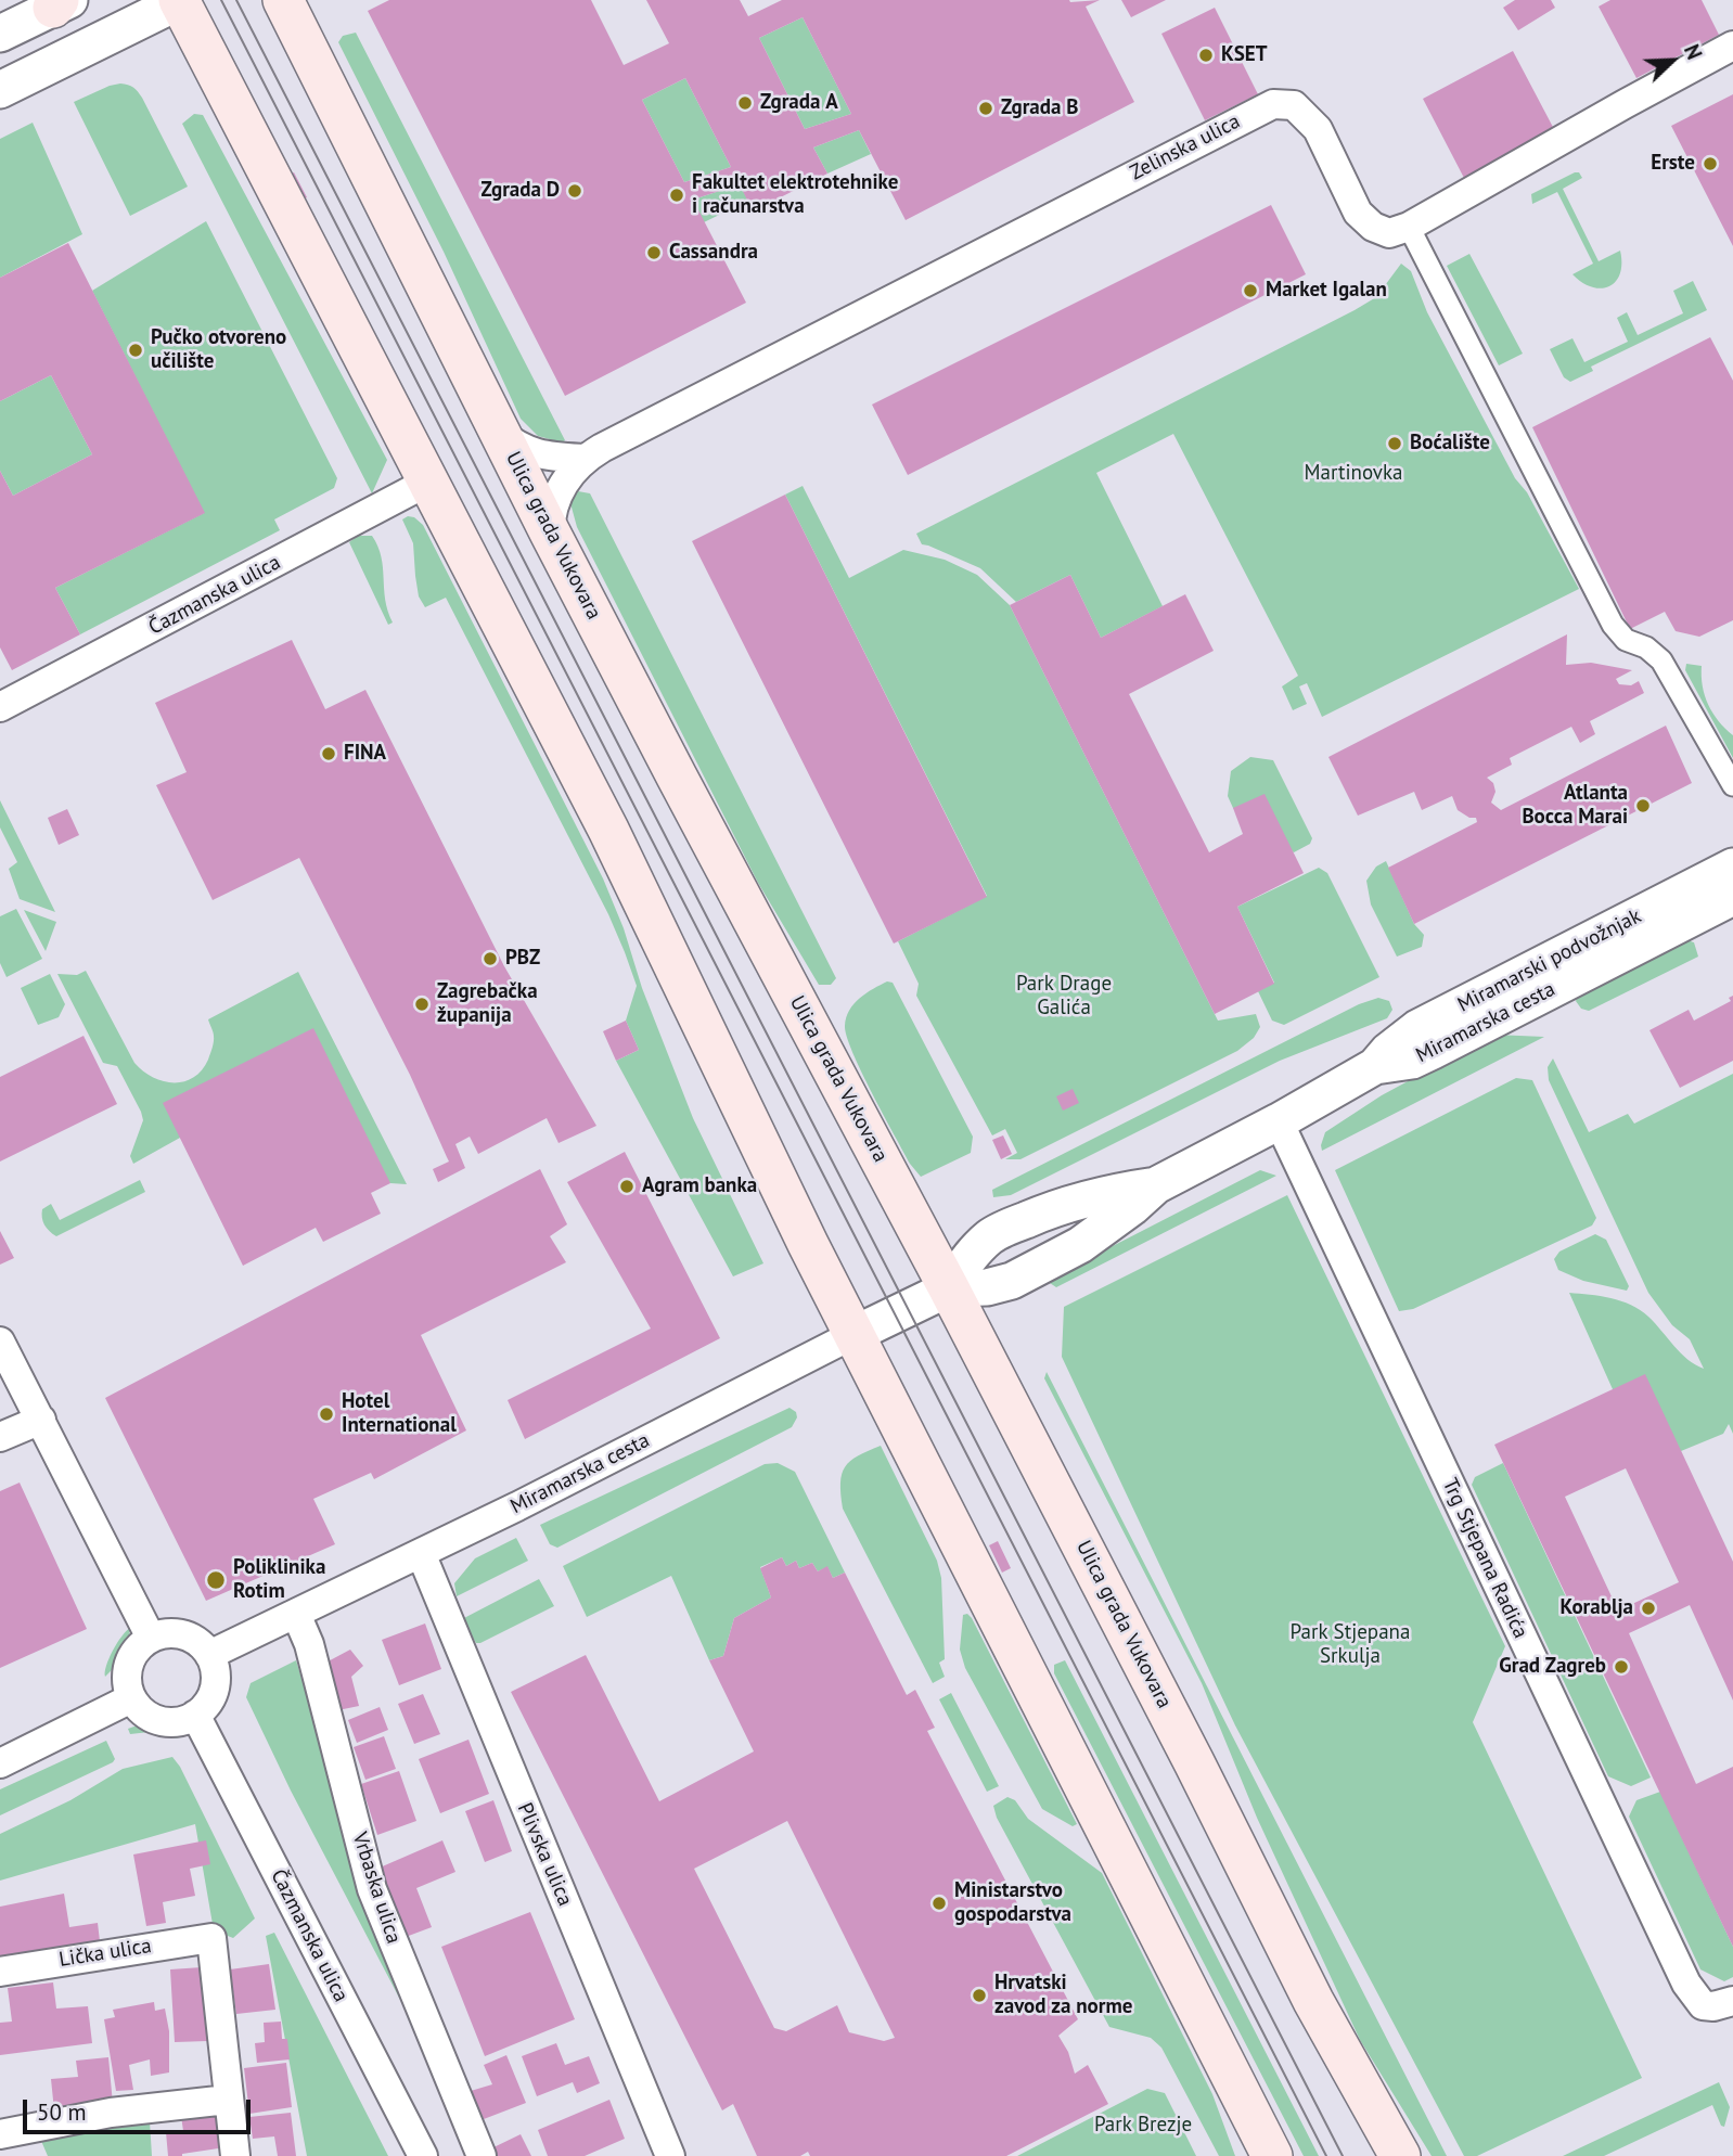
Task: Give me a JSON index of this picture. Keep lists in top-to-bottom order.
{
  "streets": {
    "main road": ["Ulica grada Vukovara"],
    "street": [
      "Zelinska ulica",
      "Čazmanska ulica",
      "Miramarski podvožnjak",
      "Miramarska cesta",
      "Trg Stjepana Radića",
      "Plivska ulica",
      "Vrbaska ulica",
      "Lička ulica"
    ]
  },
  "crossings": [
    ["Zelinska ulica", "Ulica grada Vukovara"],
    ["Ulica grada Vukovara", "Miramarska cesta"],
    ["Čazmanska ulica", "Miramarska cesta"],
    ["Miramarski podvožnjak", "Miramarska cesta"],
    ["Miramarska cesta", "Trg Stjepana Radića"],
    ["Miramarska cesta", "Plivska ulica"],
    ["Miramarska cesta", "Vrbaska ulica"]
  ],
  "parks": [
    "Martinovka",
    "Park Drage Galića",
    "Park Stjepana Srkulja",
    "Park Brezje"
  ],
  "places": [
    "KSET",
    "Zgrada A",
    "Zgrada B",
    "Erste",
    "Zgrada D",
    "Fakultet elektrotehnike i računarstva",
    "Cassandra",
    "Market Igalan",
    "Pučko otvoreno učilište",
    "Boćalište",
    "FINA",
    "Atlanta Bocca Marai",
    "PBZ",
    "Zagrebačka županija",
    "Agram banka",
    "Hotel International",
    "Poliklinika Rotim",
    "Korablja",
    "Grad Zagreb",
    "Ministarstvo gospodarstva",
    "Hrvatski zavod za norme"
  ],
  "scale_bar": "50 m",
  "north": "top right"
}
